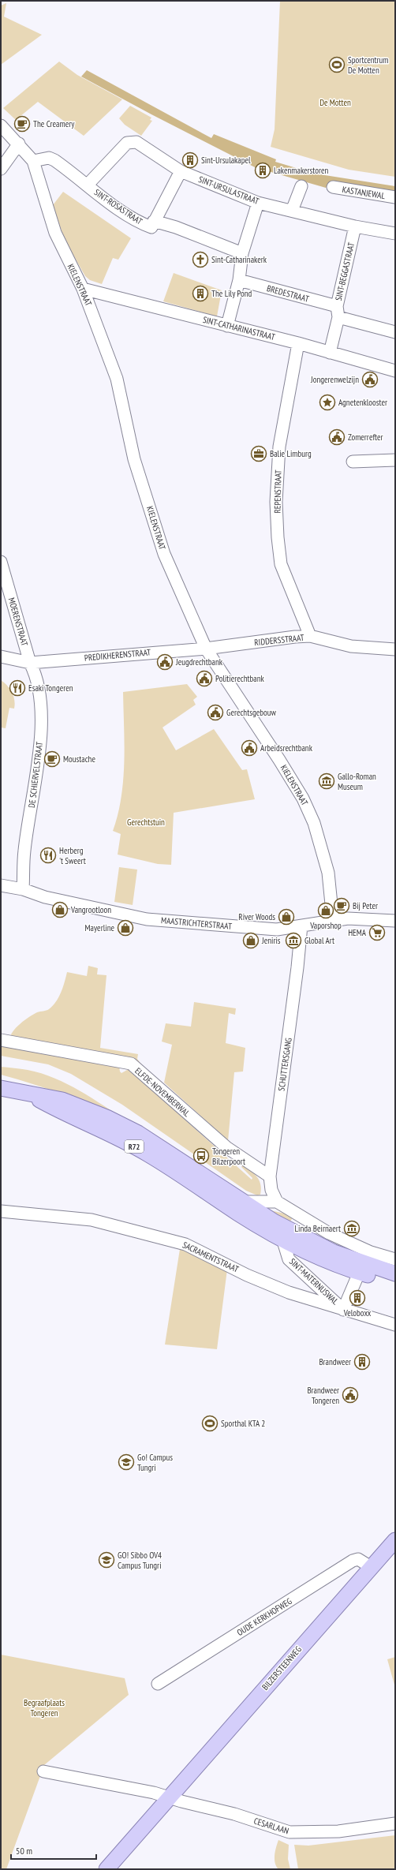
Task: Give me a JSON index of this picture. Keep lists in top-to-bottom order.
{
  "streets": {
    "main road": ["R72", "SINT-MATERNUSWAL", "BILZERSTEENWEG"],
    "street": [
      "SINT-URSULASTRAAT",
      "KASTANJEWAL",
      "SINT-ROSASTRAAT",
      "SINT-BEGGASTRAAT",
      "KIELENSTRAAT",
      "BREDESTRAAT",
      "SINT-CATHARINASTRAAT",
      "REPENSTRAAT",
      "MOERENSTRAAT",
      "RIDDERSSTRAAT",
      "PREDIKHERENSTRAAT",
      "DE SCHIERVELSTRAAT",
      "MAASTRICHTERSTRAAT",
      "SCHUTTERSGANG",
      "ELFDE-NOVEMBERWAL",
      "SACRAMENTSTRAAT",
      "OUDE KERKHOFWEG",
      "CESARLAAN"
    ]
  },
  "crossings": [
    ["SINT-URSULASTRAAT", "SINT-ROSASTRAAT"],
    ["SINT-URSULASTRAAT", "SINT-BEGGASTRAAT"],
    ["SINT-ROSASTRAAT", "KIELENSTRAAT"],
    ["SINT-BEGGASTRAAT", "BREDESTRAAT"],
    ["SINT-BEGGASTRAAT", "SINT-CATHARINASTRAAT"],
    ["KIELENSTRAAT", "SINT-CATHARINASTRAAT"],
    ["KIELENSTRAAT", "RIDDERSSTRAAT"],
    ["KIELENSTRAAT", "PREDIKHERENSTRAAT"],
    ["KIELENSTRAAT", "MAASTRICHTERSTRAAT"],
    ["SINT-CATHARINASTRAAT", "REPENSTRAAT"],
    ["REPENSTRAAT", "RIDDERSSTRAAT"],
    ["MOERENSTRAAT", "PREDIKHERENSTRAAT"],
    ["MOERENSTRAAT", "DE SCHIERVELSTRAAT"],
    ["RIDDERSSTRAAT", "PREDIKHERENSTRAAT"],
    ["PREDIKHERENSTRAAT", "DE SCHIERVELSTRAAT"],
    ["DE SCHIERVELSTRAAT", "MAASTRICHTERSTRAAT"],
    ["MAASTRICHTERSTRAAT", "SCHUTTERSGANG"],
    ["SCHUTTERSGANG", "ELFDE-NOVEMBERWAL"],
    ["R72", "SINT-MATERNUSWAL"],
    ["SACRAMENTSTRAAT", "SINT-MATERNUSWAL"],
    ["OUDE KERKHOFWEG", "BILZERSTEENWEG"],
    ["BILZERSTEENWEG", "CESARLAAN"]
  ],
  "parks": ["De Motten", "Gerechtstuin", "Begraafplaats Tongeren"],
  "places": {
    "sports": ["Sportcentrum De Motten", "Sporthal KTA 2"],
    "cafe": ["The Creamery", "Moustache", "Bij Peter"],
    "building": [
      "Sint-Ursulakapel",
      "Lakenmakerstoren",
      "The Lily Pond",
      "Veloboxx",
      "Brandweer"
    ],
    "church": ["Sint-Catharinakerk"],
    "public building": [
      "Jongerenwelzijn",
      "Zomerrefter",
      "Jeugdrechtbank",
      "Politierechtbank",
      "Gerechtsgebouw",
      "Arbeidsrechtbank",
      "Brandweer Tongeren"
    ],
    "place": ["Agnetenklooster"],
    "office": ["Balie Limburg"],
    "restaurant": ["Esaki Tongeren", "Herberg 't Sweert"],
    "museum": ["Gallo-Roman Museum", "Global Art", "Linda Beirnaert"],
    "shop": [
      "Vangrootloon",
      "Vaporshop",
      "River Woods",
      "Mayerline",
      "Jeniris"
    ],
    "supermarket": ["HEMA"],
    "bus stop": ["Tongeren Bilzerpoort"],
    "school or university": ["Go! Campus Tungri", "GO! Sibbo OV4 Campus Tungri"]
  },
  "scale_bar": "50 m"
}
